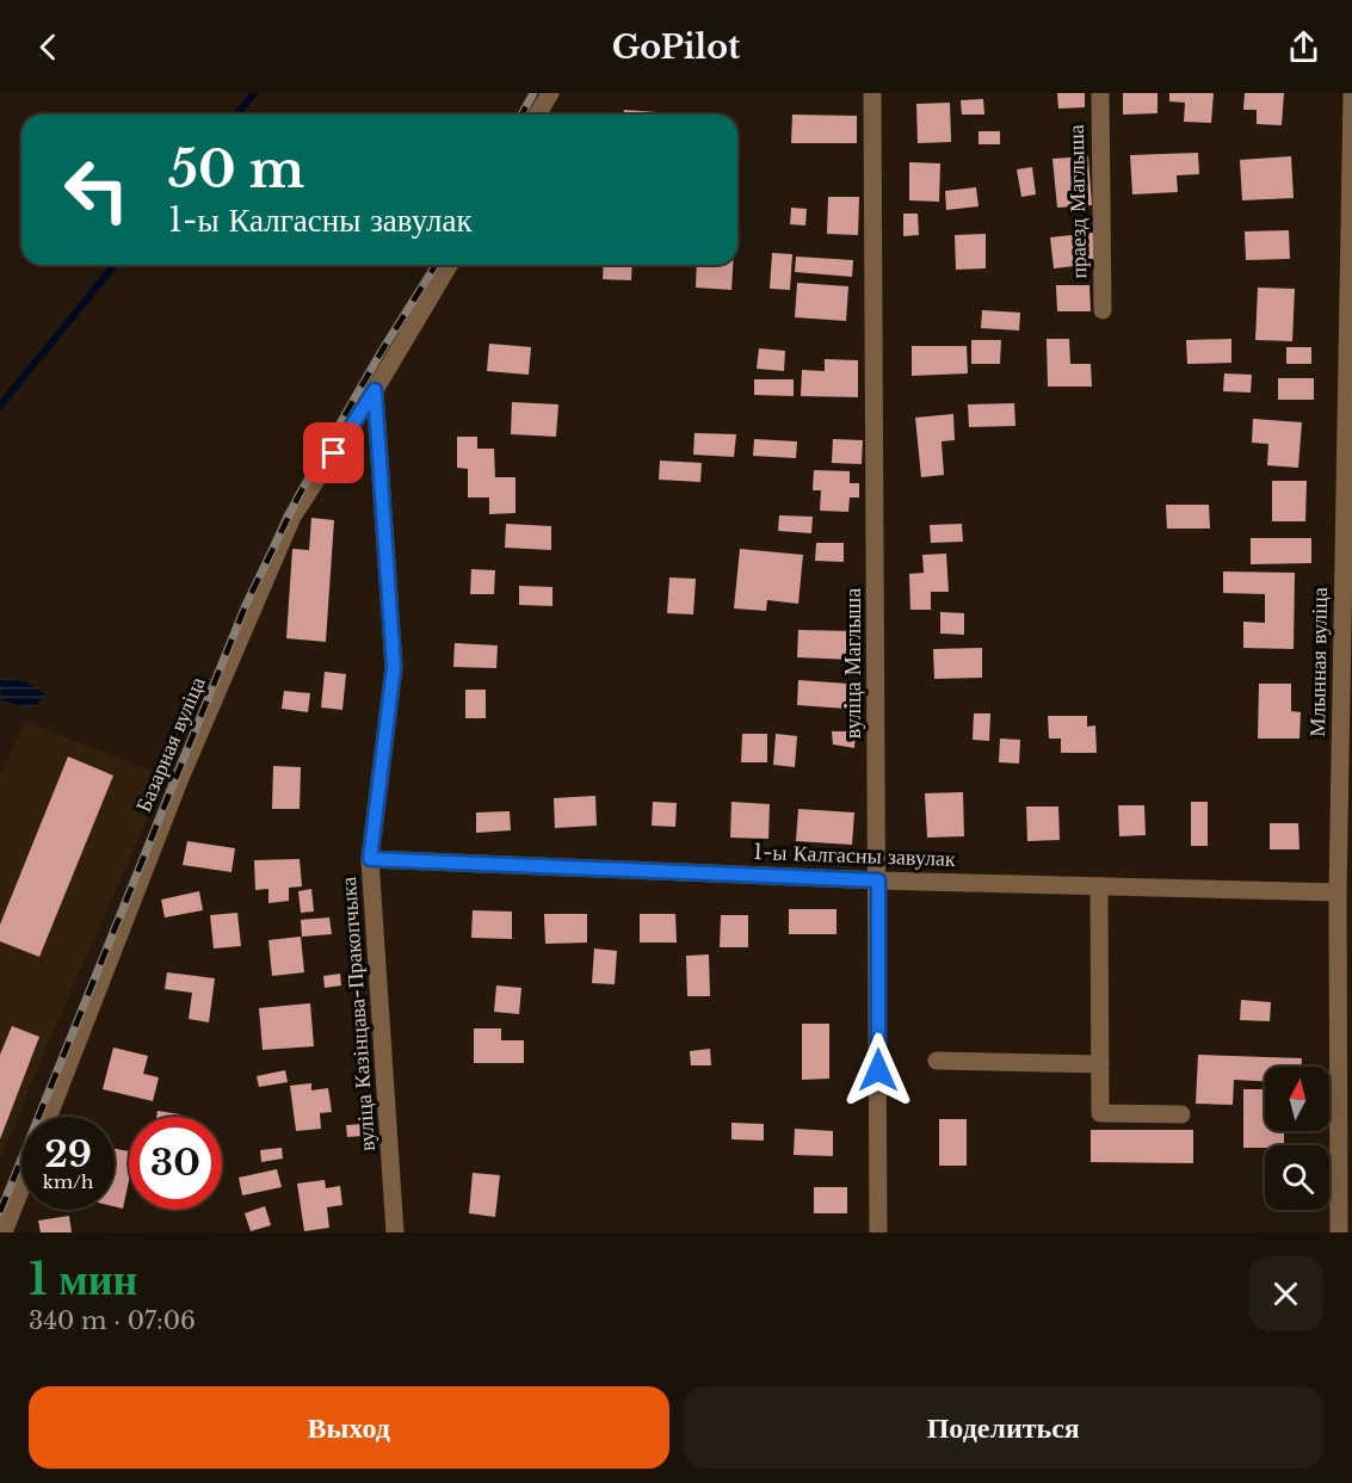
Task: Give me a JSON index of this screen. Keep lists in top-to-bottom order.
{
  "streets": {
    "street": [
      "праезд Маглыша",
      "Млынная вуліца",
      "вуліца Маглыша",
      "Базарная вуліца",
      "1-ы Калгасны завулак",
      "вуліца Казінцава-Пракопчыка"
    ]
  },
  "crossings": [
    ["Млынная вуліца", "1-ы Калгасны завулак"],
    ["вуліца Маглыша", "1-ы Калгасны завулак"],
    ["Базарная вуліца", "вуліца Казінцава-Пракопчыка"],
    ["1-ы Калгасны завулак", "вуліца Казінцава-Пракопчыка"]
  ],
  "north": "top",
  "page": {
    "header": "GoPilot",
    "turn": ["50 m", "1-ы Калгасны завулак"],
    "speed": "29 km/h",
    "limit": "30",
    "heading": ["1 мин", "340 m · 07:06"],
    "buttons": ["Выход", "Поделиться"]
  }
}
